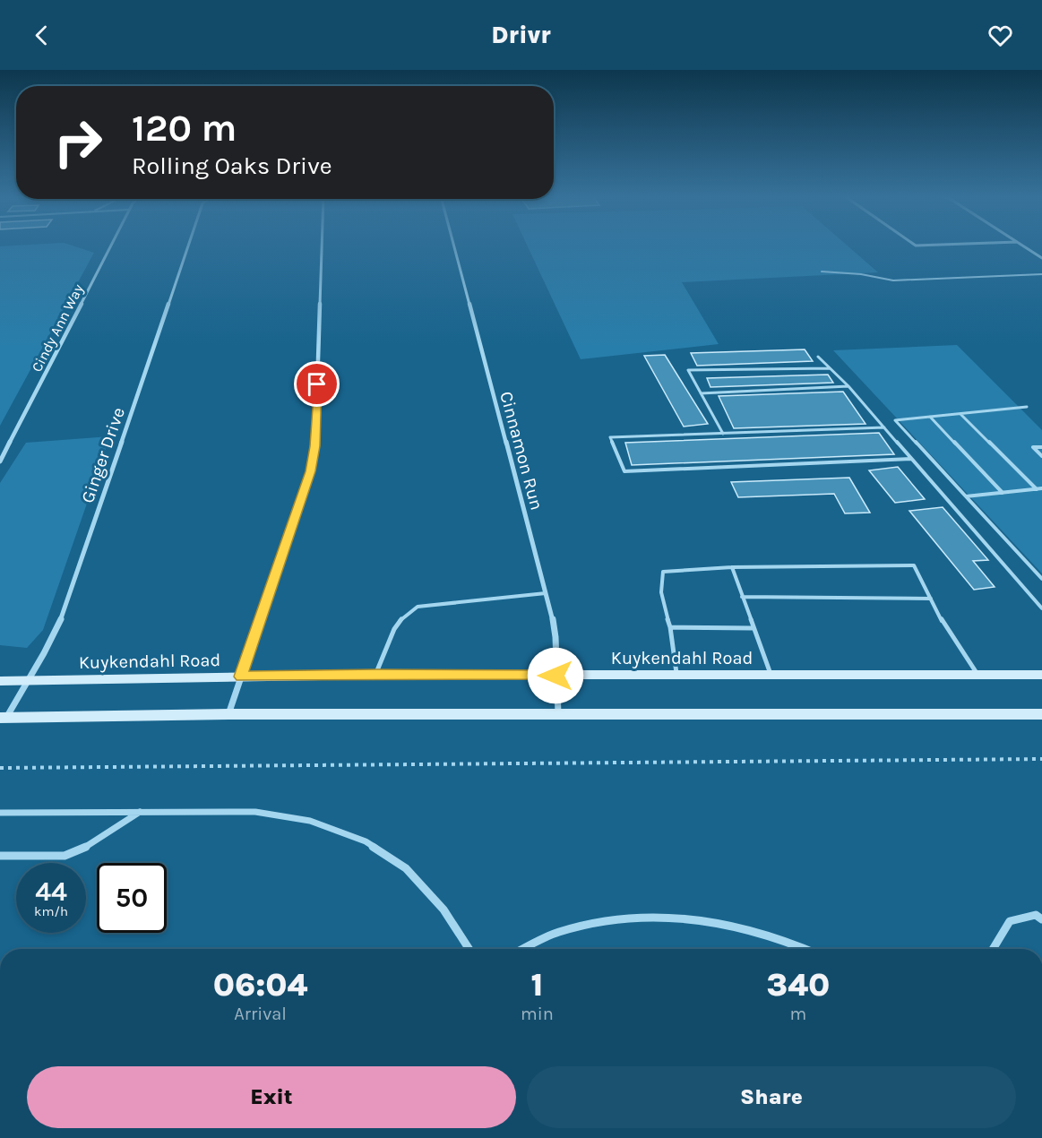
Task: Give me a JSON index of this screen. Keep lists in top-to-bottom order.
{
  "streets": {
    "main road": ["Kuykendahl Road"],
    "street": ["Cindy Ann Way", "Cinnamon Run", "Ginger Drive"]
  },
  "crossings": [
    ["Cinnamon Run", "Kuykendahl Road"],
    ["Ginger Drive", "Kuykendahl Road"]
  ],
  "page": {
    "header": "Drivr",
    "turn": ["120 m", "Rolling Oaks Drive"],
    "speed": "44 km/h",
    "limit": "50",
    "eta": [
      "06:04",
      "Arrival",
      "1",
      "min",
      "340",
      "m"
    ],
    "buttons": ["Exit", "Share"]
  }
}
